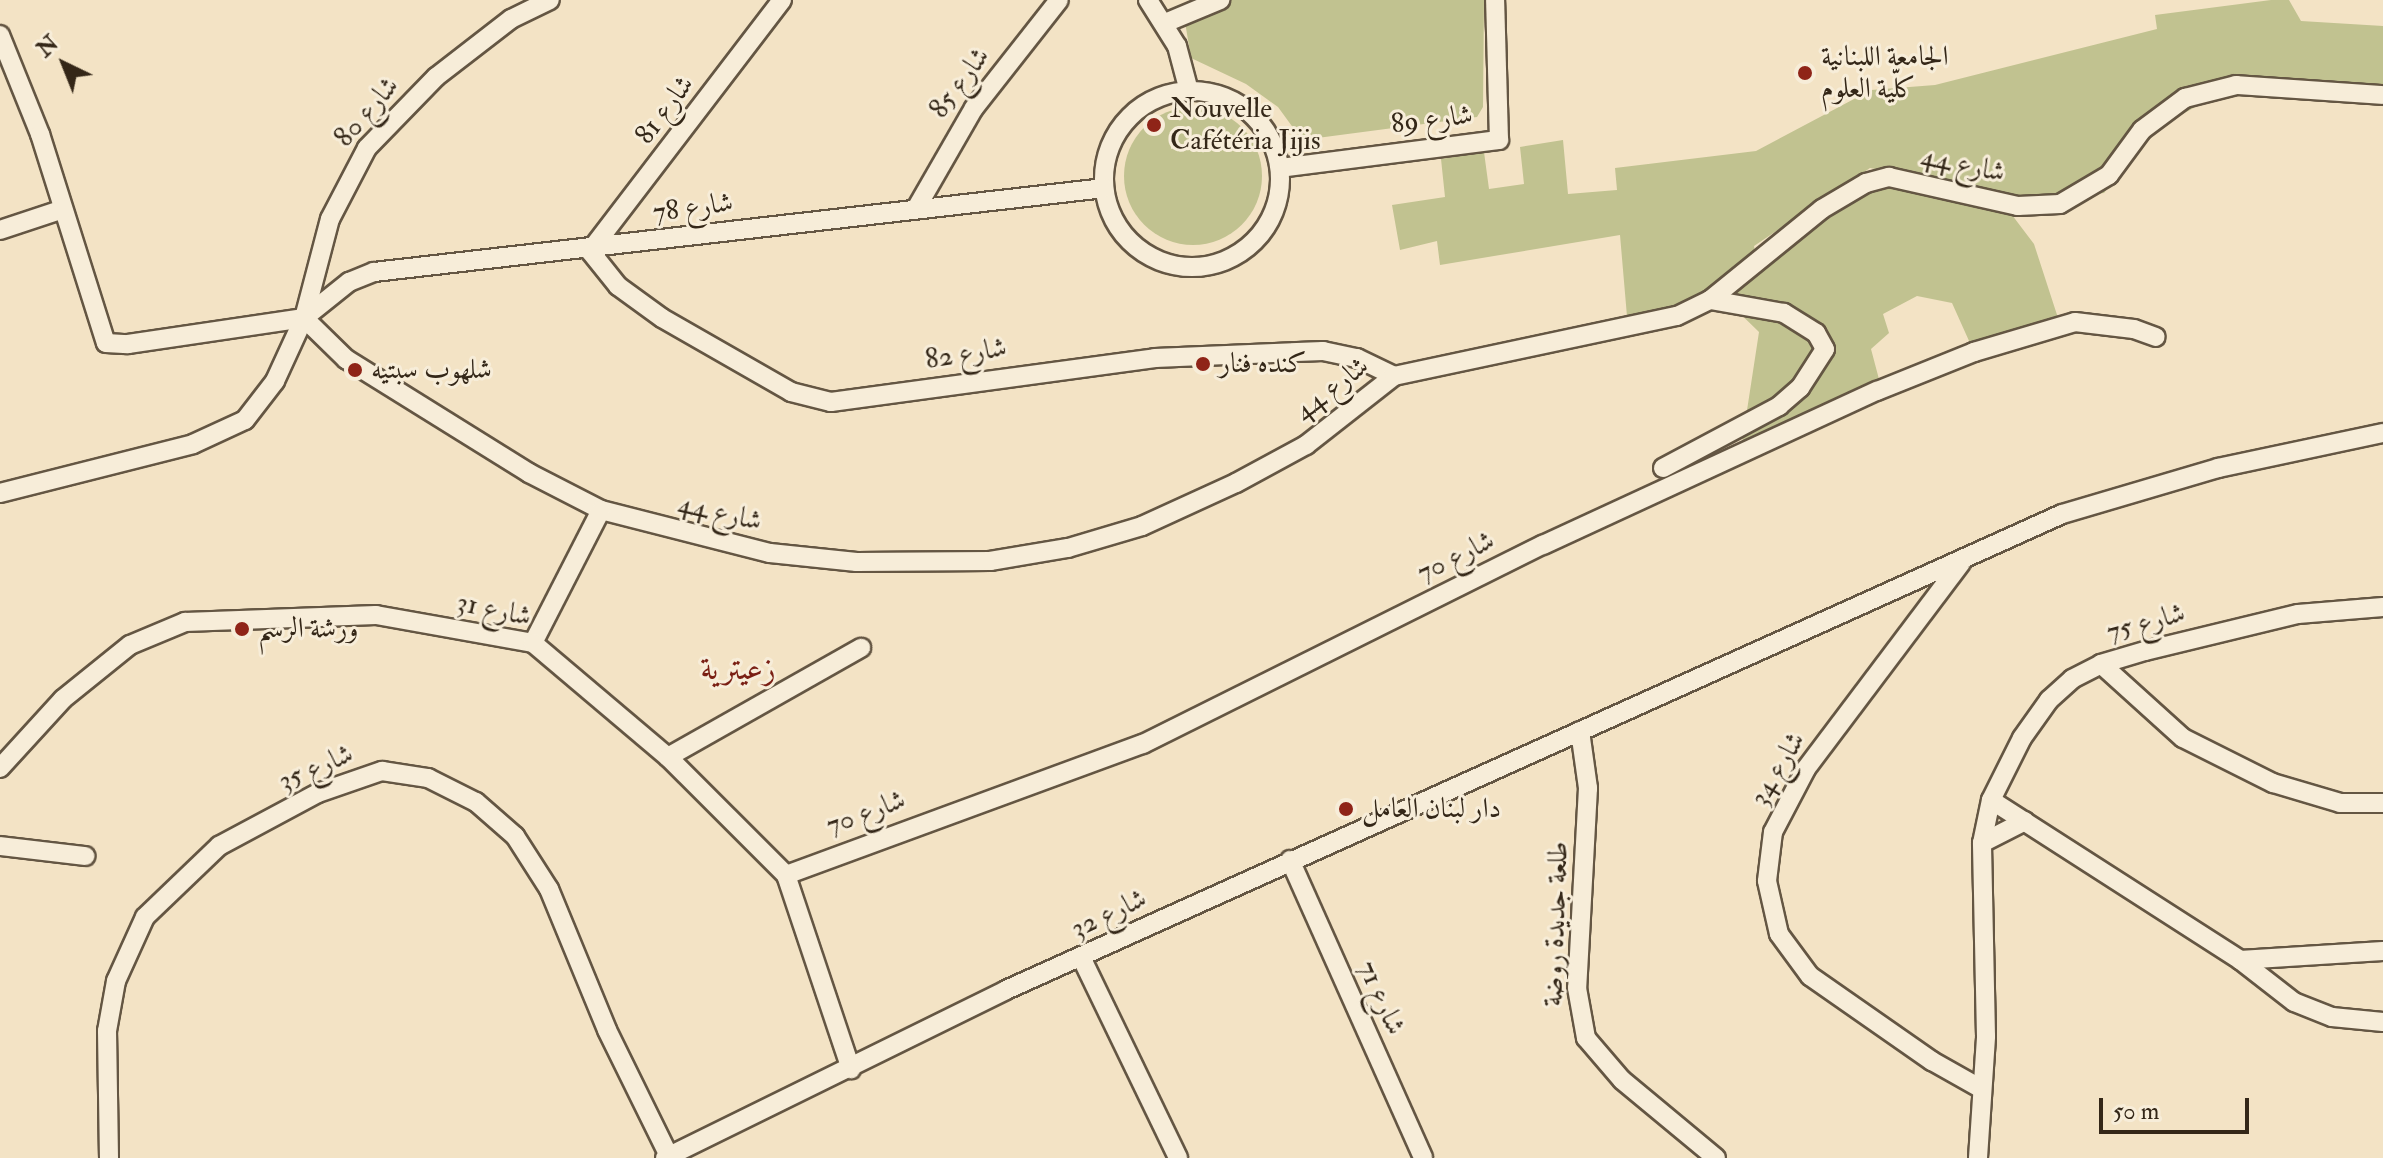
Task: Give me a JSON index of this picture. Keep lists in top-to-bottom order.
{
  "streets": {
    "street": [
      "شارع 85",
      "شارع 81",
      "شارع 80",
      "شارع 89",
      "شارع 44",
      "شارع 78",
      "شارع 82",
      "شارع 70",
      "شارع 31",
      "شارع 75",
      "شارع 35",
      "شارع 34",
      "شارع 32",
      "طلعة جديدة روضة",
      "شارع 71"
    ]
  },
  "crossings": [
    ["شارع 85", "شارع 78"],
    ["شارع 81", "شارع 78"],
    ["شارع 81", "شارع 82"],
    ["شارع 80", "شارع 44"],
    ["شارع 80", "شارع 78"],
    ["شارع 89", "شارع 78"],
    ["شارع 44", "شارع 78"],
    ["شارع 44", "شارع 82"],
    ["شارع 78", "شارع 82"],
    ["شارع 70", "شارع 31"],
    ["شارع 31", "شارع 32"],
    ["شارع 75", "شارع 34"],
    ["شارع 35", "شارع 32"],
    ["شارع 34", "شارع 32"],
    ["شارع 34", "طلعة جديدة روضة"],
    ["شارع 32", "طلعة جديدة روضة"],
    ["شارع 32", "شارع 71"]
  ],
  "districts": ["زعيترية"],
  "places": [
    "الجامعة اللبنانية كلّية العلوم",
    "Nouvelle Cafétéria Jijis",
    "كنده فنار",
    "شلهوب سبتيه",
    "ورشة الرسم",
    "دار لبنان العامل"
  ],
  "scale_bar": "50 m",
  "north": "top left"
}
